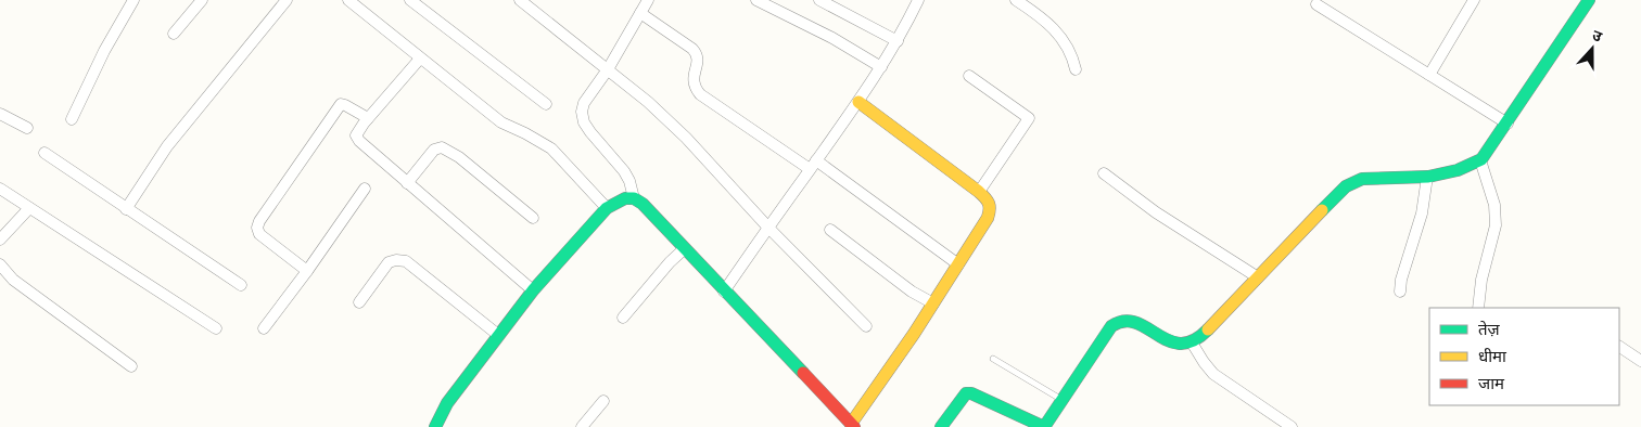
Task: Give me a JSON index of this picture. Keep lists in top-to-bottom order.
{
  "legend": ["तेज़", "धीमा", "जाम"],
  "north": "top"
}
